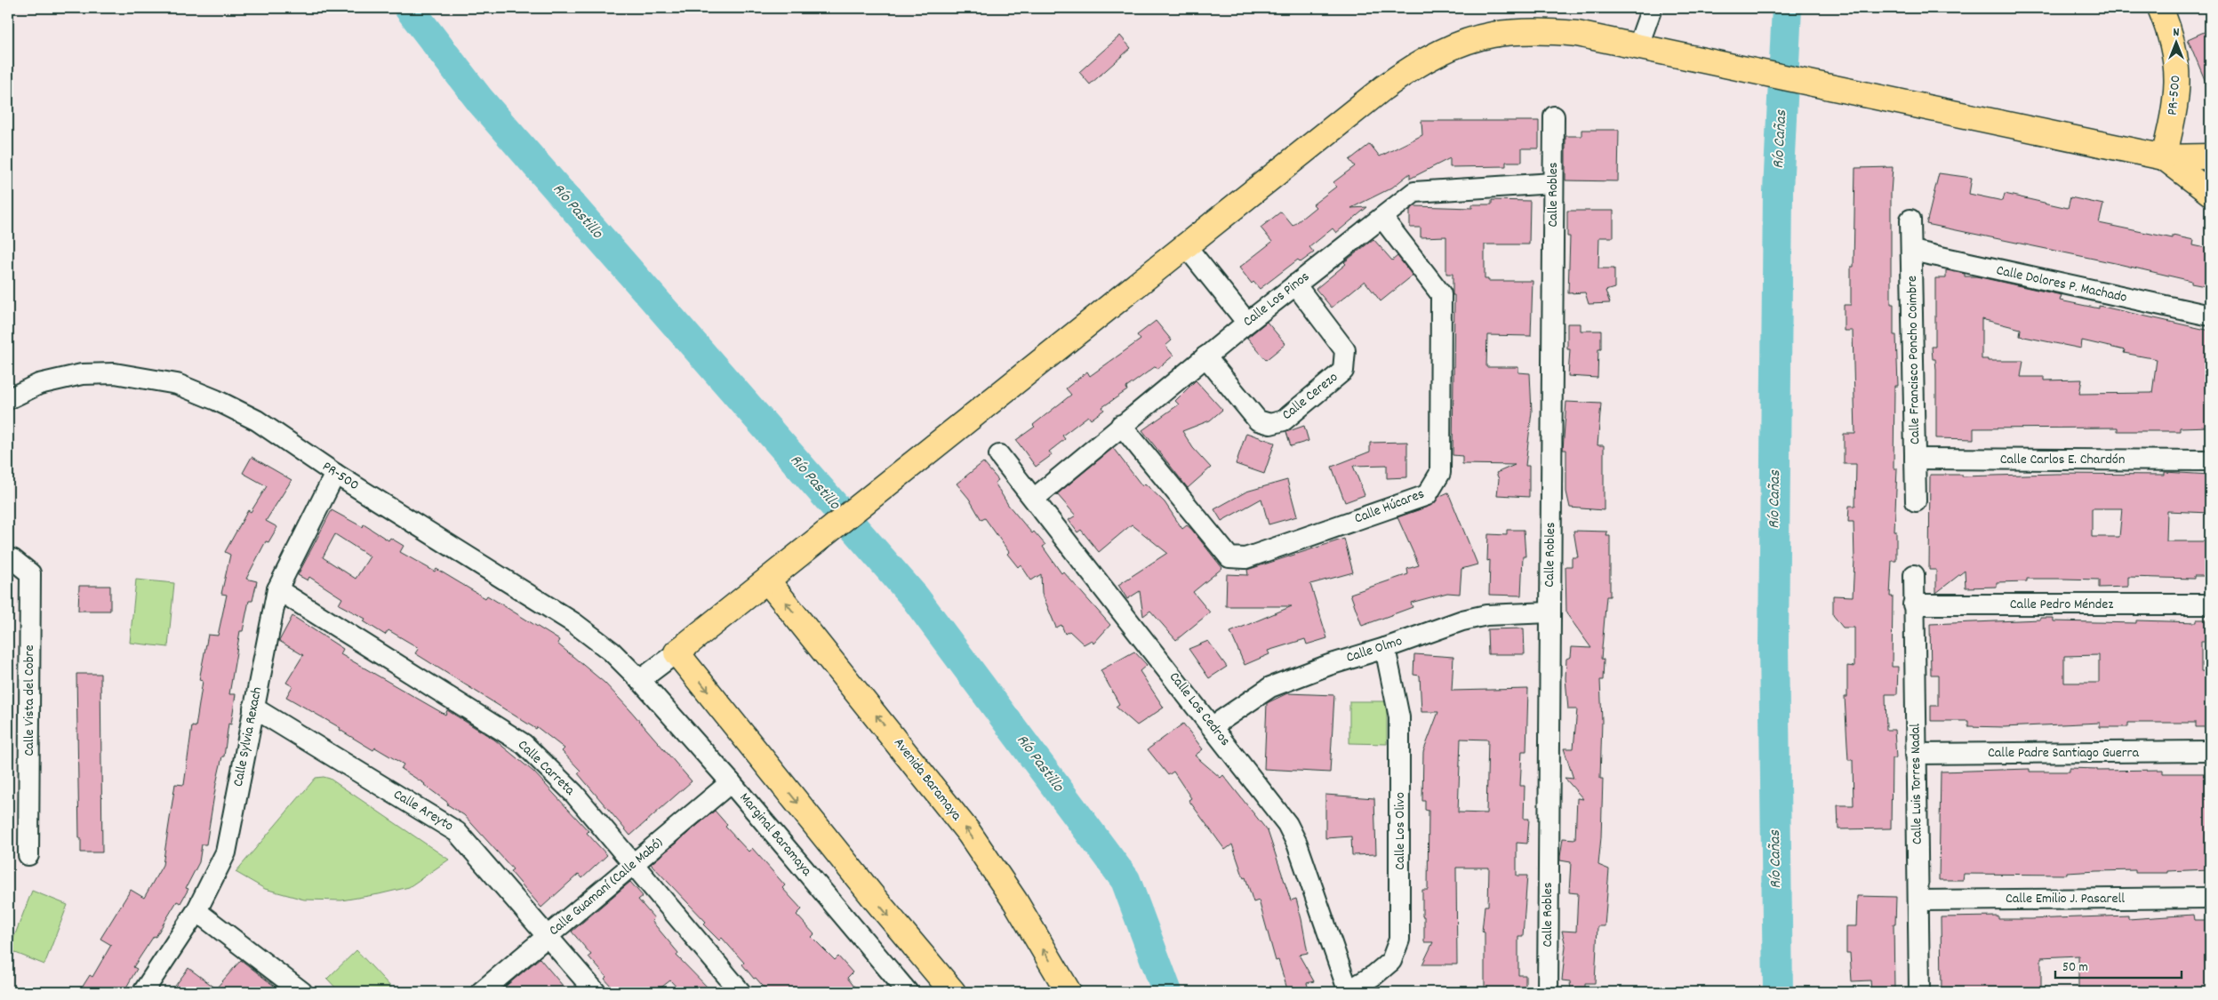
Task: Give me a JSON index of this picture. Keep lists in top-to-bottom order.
{
  "streets": {
    "main road": ["PR-500", "Avenida Baramaya"],
    "street": [
      "Calle Robles",
      "Calle Dolores P. Machado",
      "Calle Los Pinos",
      "Calle Francisco Poncho Coimbre",
      "Calle Cerezo",
      "Calle Carlos E. Chardón",
      "Calle Húcares",
      "Calle Pedro Méndez",
      "Calle Olmo",
      "Calle Vista del Cobre",
      "Calle Los Cedros",
      "Calle Sylvia Rexach",
      "Calle Padre Santiago Guerra",
      "Calle Carreta",
      "Calle Luis Torres Nadal",
      "Calle Areyto",
      "Calle Los Olivo",
      "Marginal Baramaya",
      "Calle Guamaní (Calle Mabó)",
      "Calle Emilio J. Pasarell"
    ]
  },
  "crossings": [
    ["PR-500", "Calle Sylvia Rexach"],
    ["PR-500", "Marginal Baramaya"],
    ["Calle Robles", "Calle Los Pinos"],
    ["Calle Robles", "Calle Olmo"],
    ["Calle Dolores P. Machado", "Calle Francisco Poncho Coimbre"],
    ["Calle Los Pinos", "Calle Cerezo"],
    ["Calle Los Pinos", "Calle Húcares"],
    ["Calle Los Pinos", "Calle Los Cedros"],
    ["Calle Francisco Poncho Coimbre", "Calle Carlos E. Chardón"],
    ["Calle Pedro Méndez", "Calle Luis Torres Nadal"],
    ["Calle Olmo", "Calle Los Cedros"],
    ["Calle Olmo", "Calle Los Olivo"],
    ["Calle Los Cedros", "Calle Los Olivo"],
    ["Calle Sylvia Rexach", "Calle Carreta"],
    ["Calle Sylvia Rexach", "Calle Areyto"],
    ["Calle Padre Santiago Guerra", "Calle Luis Torres Nadal"],
    ["Calle Carreta", "Calle Guamaní (Calle Mabó)"],
    ["Calle Luis Torres Nadal", "Calle Emilio J. Pasarell"],
    ["Calle Areyto", "Calle Guamaní (Calle Mabó)"],
    ["Marginal Baramaya", "Calle Guamaní (Calle Mabó)"]
  ],
  "water": ["Río Cañas", "Río Pastillo"],
  "scale_bar": "50 m",
  "north": "top"
}
